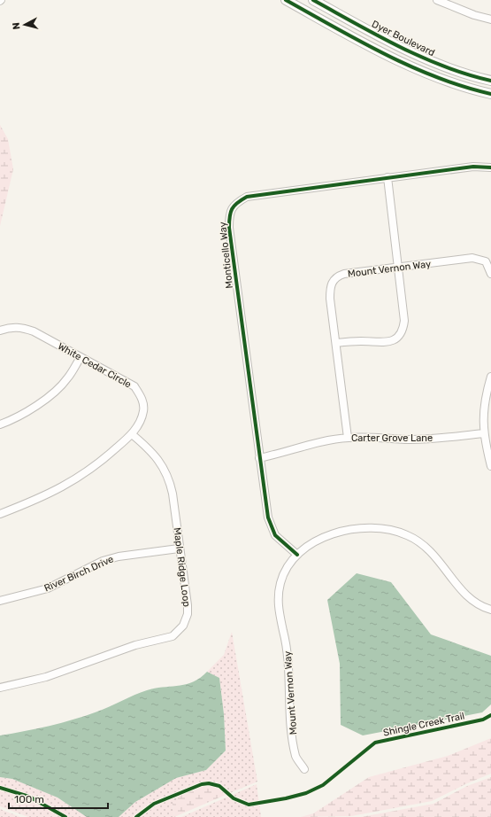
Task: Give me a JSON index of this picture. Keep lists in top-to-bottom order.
{
  "streets": {
    "main road": ["Dyer Boulevard"],
    "street": [
      "Monticello Way",
      "Mount Vernon Way",
      "White Cedar Circle",
      "Carter Grove Lane",
      "Maple Ridge Loop",
      "River Birch Drive"
    ],
    "cycle path": ["Shingle Creek Trail"]
  },
  "crossings": [
    ["Monticello Way", "Mount Vernon Way"],
    ["Monticello Way", "Carter Grove Lane"],
    ["Mount Vernon Way", "Carter Grove Lane"],
    ["White Cedar Circle", "Maple Ridge Loop"],
    ["Maple Ridge Loop", "River Birch Drive"]
  ],
  "scale_bar": "100 m",
  "north": "left"
}
